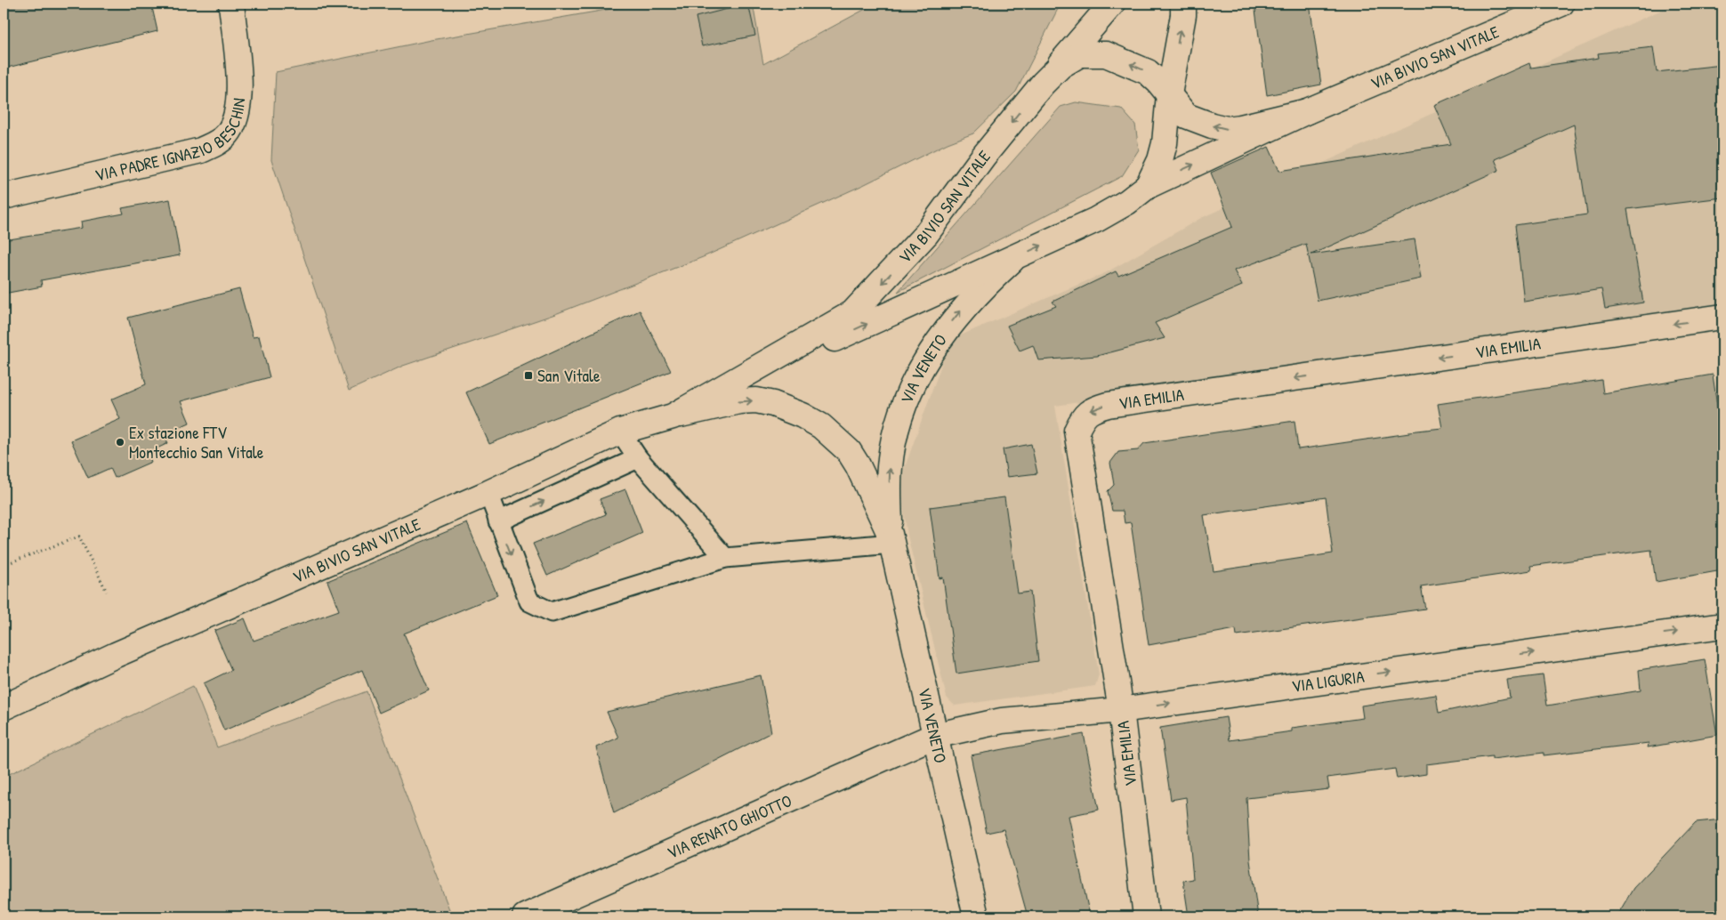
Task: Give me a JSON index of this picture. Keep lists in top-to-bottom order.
{
  "streets": {
    "street": [
      "VIA BIVIO SAN VITALE",
      "VIA PADRE IGNAZIO BESCHIN",
      "VIA EMILIA",
      "VIA VENETO",
      "VIA LIGURIA",
      "VIA RENATO GHIOTTO"
    ]
  },
  "crossings": [
    ["VIA BIVIO SAN VITALE", "VIA VENETO"],
    ["VIA EMILIA", "VIA LIGURIA"],
    ["VIA VENETO", "VIA LIGURIA"],
    ["VIA VENETO", "VIA RENATO GHIOTTO"],
    ["VIA LIGURIA", "VIA RENATO GHIOTTO"]
  ],
  "one_way": ["VIA LIGURIA"],
  "places": {
    "transit": ["San Vitale"],
    "other": ["Ex stazione FTV Montecchio San Vitale"]
  }
}
